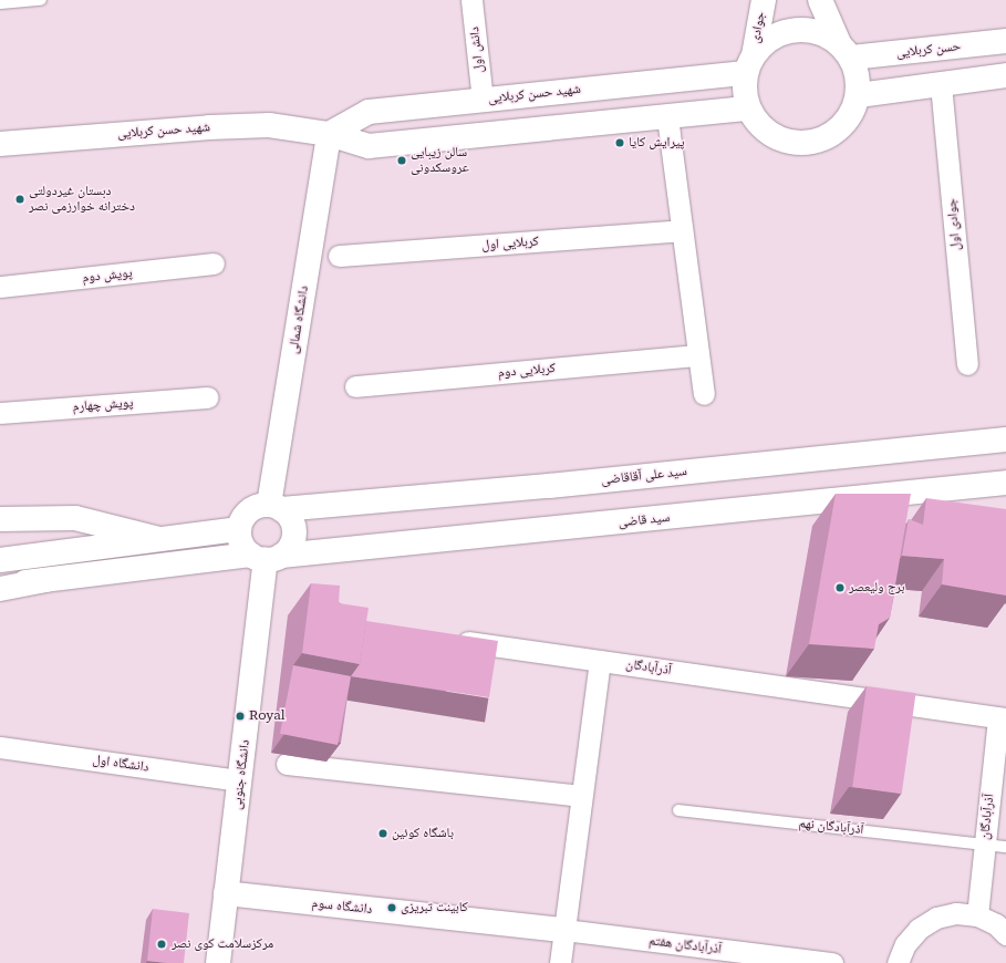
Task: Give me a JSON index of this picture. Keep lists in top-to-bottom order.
{
  "streets": {
    "main road": [
      "جوادی",
      "حسن کربلایی",
      "شهید حسن کربلایی",
      "دانشگاه شمالی",
      "سید علی آقاقاضی",
      "سید قاضی",
      "دانشگاه جنوبی",
      "دانشگاه سوم"
    ],
    "street": [
      "دانش اول",
      "جوادی اول",
      "کربلایی اول",
      "پویش دوم",
      "کربلایی دوم",
      "پویش چهارم",
      "آذرآبادگان",
      "دانشگاه اول",
      "آذرآبادگان هفتم"
    ],
    "lane": ["آذرآبادگان نهم"]
  },
  "crossings": [
    ["جوادی", "حسن کربلایی"],
    ["جوادی", "شهید حسن کربلایی"],
    ["دانش اول", "شهید حسن کربلایی"],
    ["حسن کربلایی", "شهید حسن کربلایی"],
    ["شهید حسن کربلایی", "دانشگاه شمالی"],
    ["دانشگاه شمالی", "سید علی آقاقاضی"],
    ["دانشگاه شمالی", "سید قاضی"],
    ["دانشگاه شمالی", "دانشگاه جنوبی"],
    ["سید علی آقاقاضی", "سید قاضی"],
    ["سید علی آقاقاضی", "دانشگاه جنوبی"],
    ["سید قاضی", "دانشگاه جنوبی"],
    ["آذرآبادگان", "آذرآبادگان نهم"],
    ["دانشگاه اول", "دانشگاه جنوبی"],
    ["دانشگاه جنوبی", "دانشگاه سوم"],
    ["دانشگاه سوم", "آذرآبادگان هفتم"]
  ],
  "places": [
    "پیرایش کایا",
    "سالن زیبایی عروسکدونی",
    "دبستان غیردولتی دخترانه خوارزمی نصر",
    "برج ولیعصر",
    "Royal",
    "باشگاه کوئین",
    "کابینت تبریزی",
    "مرکزسلامت کوی نصر"
  ]
}
